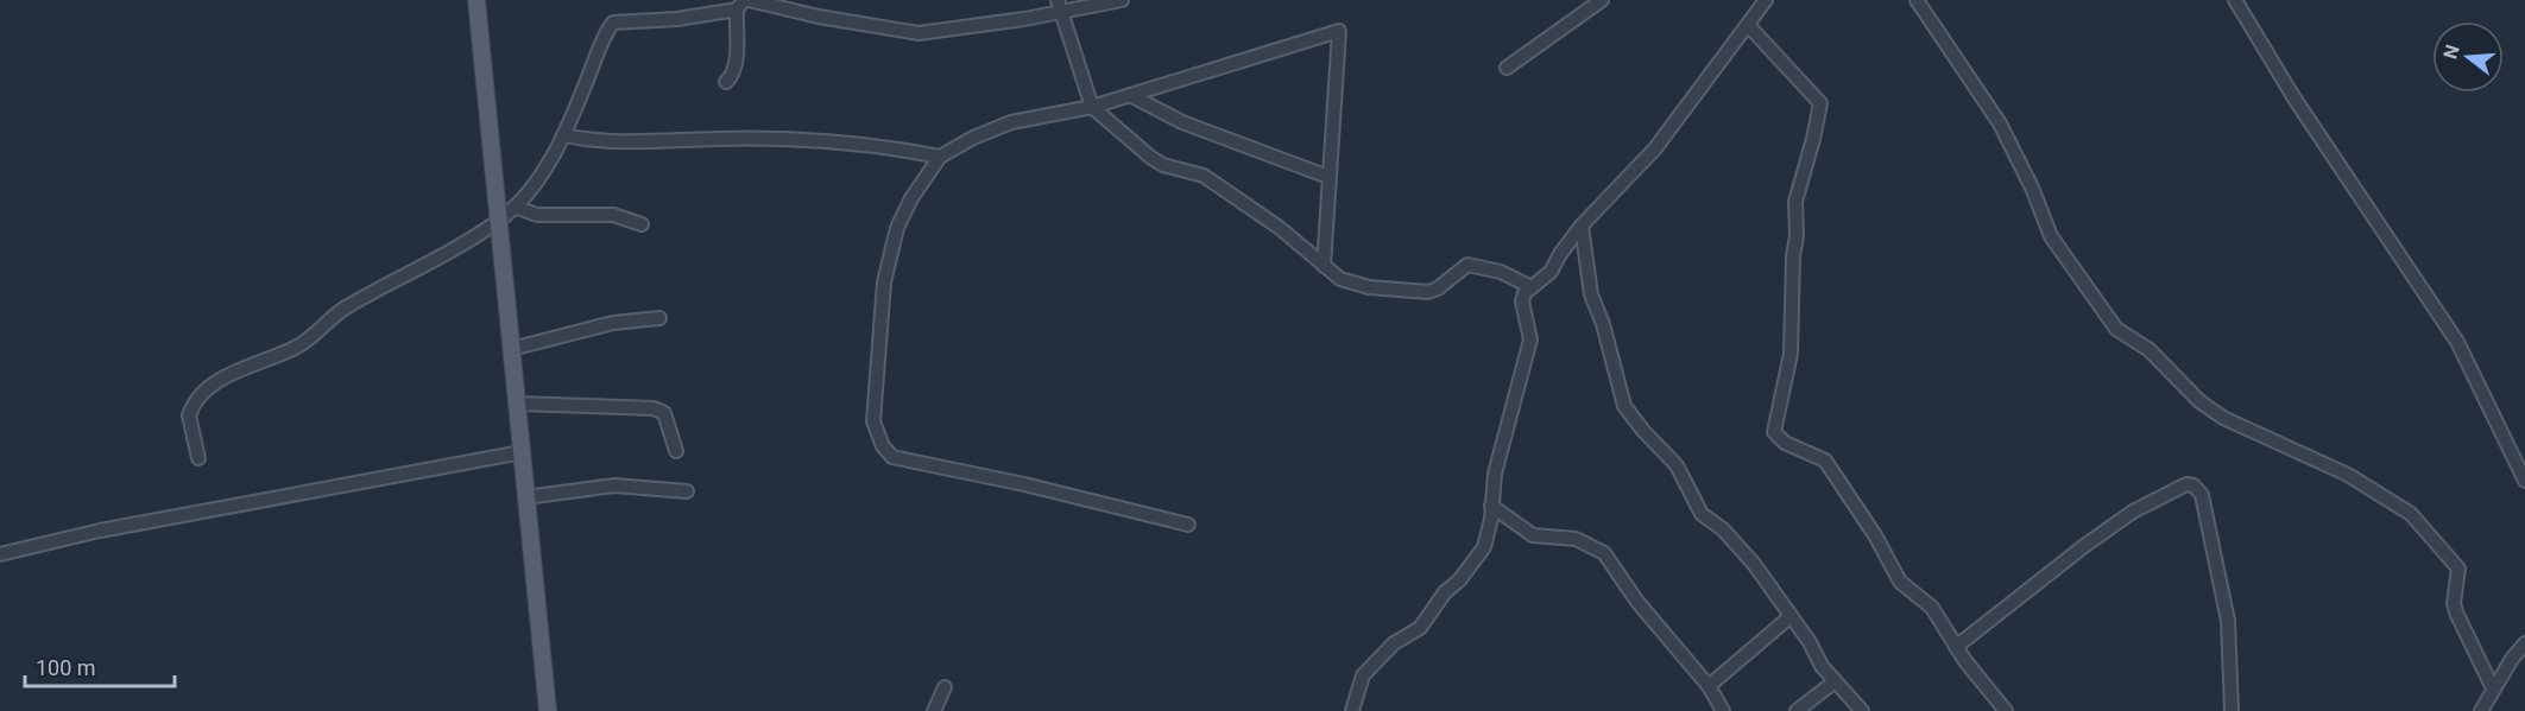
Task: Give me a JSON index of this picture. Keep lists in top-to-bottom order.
{
  "scale_bar": "100 m",
  "north": "left"
}
